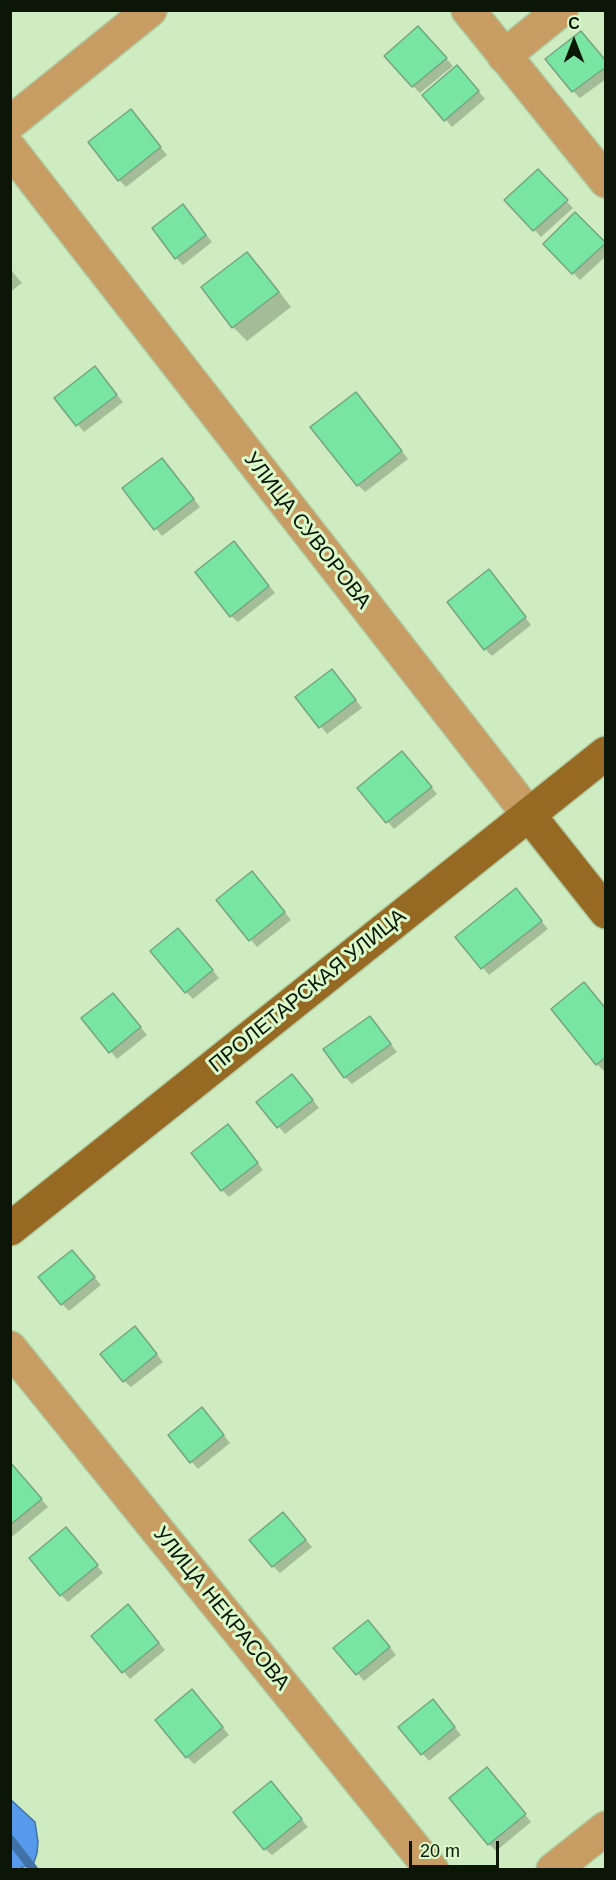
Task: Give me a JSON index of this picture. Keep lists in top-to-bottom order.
{
  "streets": {
    "main road": ["УЛИЦА СУВОРОВА", "ПРОЛЕТАРСКАЯ УЛИЦА"],
    "street": ["УЛИЦА НЕКРАСОВА"]
  },
  "crossings": [
    ["УЛИЦА СУВОРОВА", "ПРОЛЕТАРСКАЯ УЛИЦА"]
  ],
  "scale_bar": "20 m",
  "north": "top"
}
